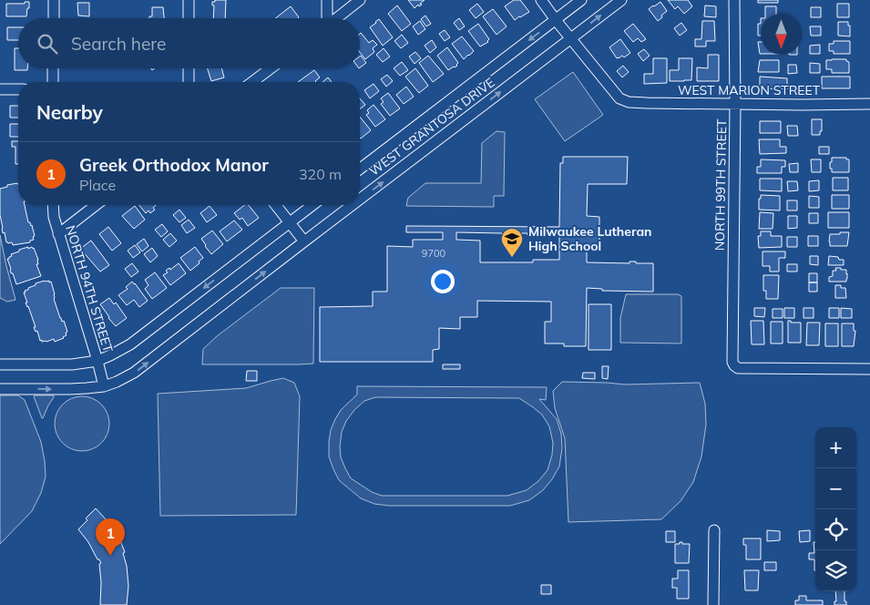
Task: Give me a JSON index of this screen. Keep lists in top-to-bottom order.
{
  "streets": {
    "street": [
      "WEST MARION STREET",
      "WEST GRANTOSA DRIVE",
      "NORTH 99TH STREET",
      "NORTH 94TH STREET"
    ]
  },
  "crossings": [
    ["WEST MARION STREET", "WEST GRANTOSA DRIVE"],
    ["WEST MARION STREET", "NORTH 99TH STREET"],
    ["WEST GRANTOSA DRIVE", "NORTH 94TH STREET"]
  ],
  "places": {
    "school or university": ["Milwaukee Lutheran High School"]
  },
  "house_numbers": ["9700"],
  "north": "bottom",
  "page": {
    "search": "Search here",
    "heading": "Nearby",
    "list": [
      {
        "mark": "1",
        "name": "Greek Orthodox Manor",
        "note": "Place",
        "value": "320 m"
      }
    ],
    "map_buttons": ["+", "−"],
    "pins": "1"
  }
}
